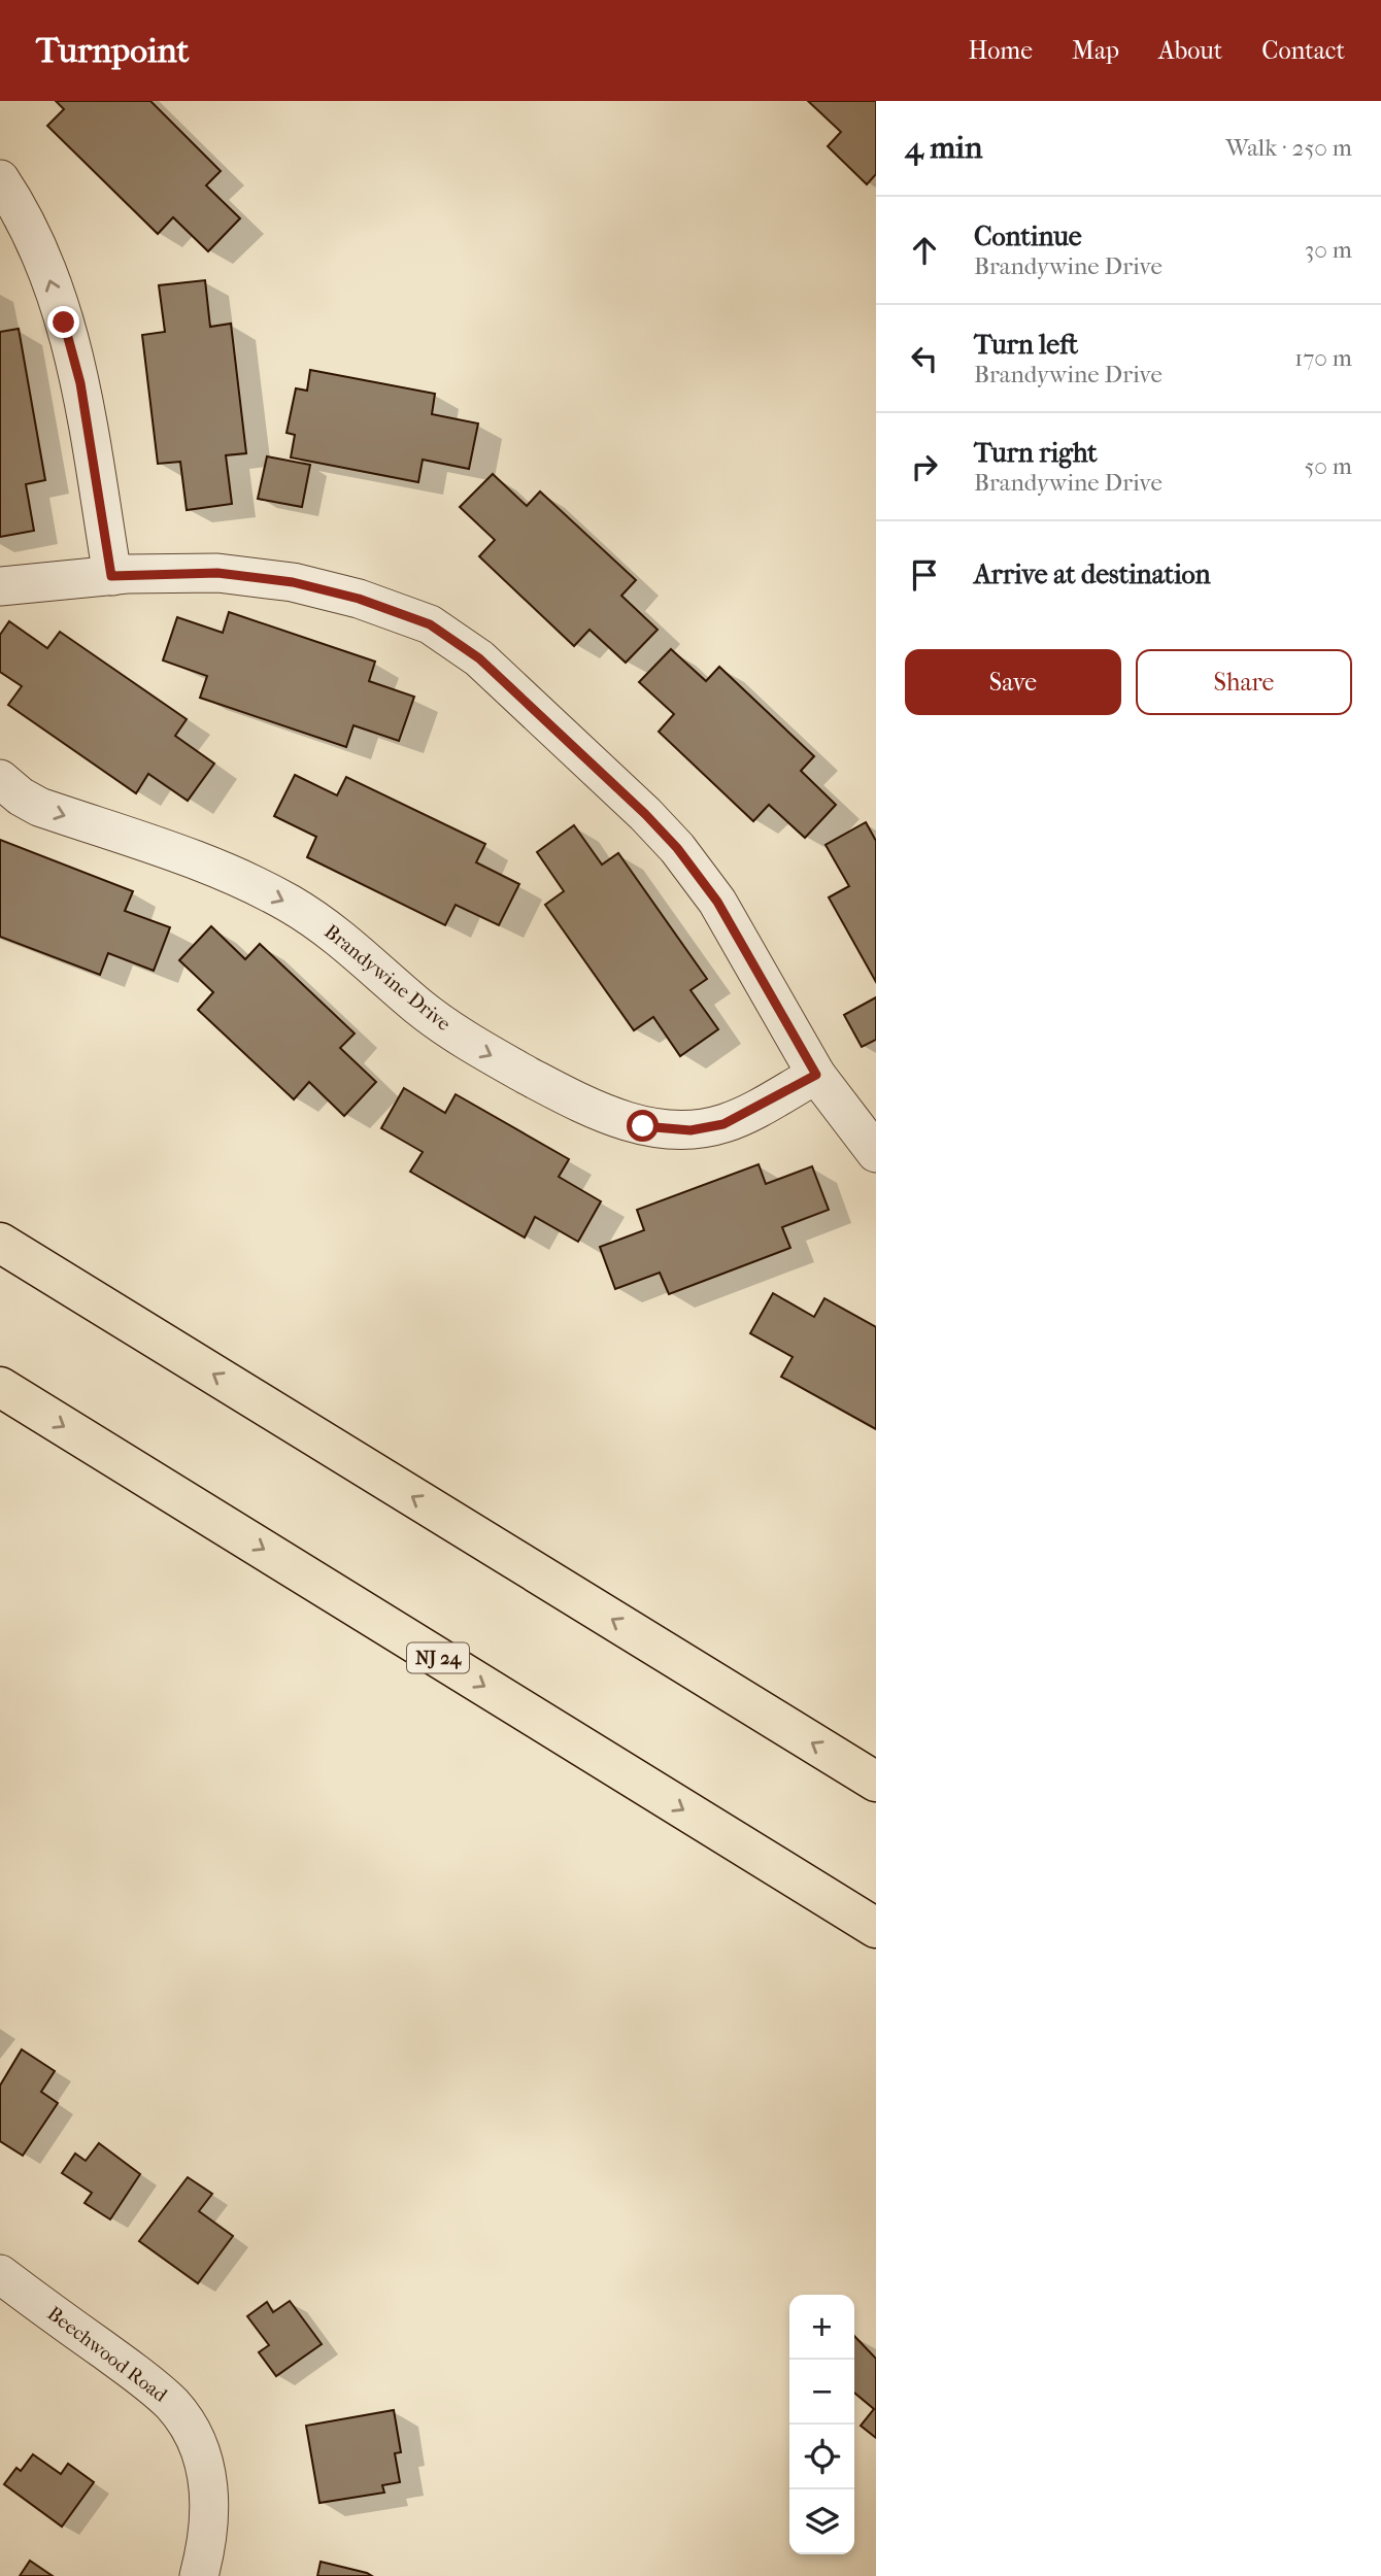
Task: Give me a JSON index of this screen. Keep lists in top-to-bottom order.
{
  "streets": {
    "highway": ["NJ 24"],
    "street": ["Brandywine Drive", "Beechwood Road"]
  },
  "one_way": ["Brandywine Drive"],
  "page": {
    "header": "Turnpoint",
    "nav": [
      "Home",
      "Map",
      "About",
      "Contact"
    ],
    "heading": ["4 min", "Walk · 250 m"],
    "list": [
      ["Continue", "Brandywine Drive", "30 m"],
      ["Turn left", "Brandywine Drive", "170 m"],
      ["Turn right", "Brandywine Drive", "50 m"],
      "Arrive at destination"
    ],
    "buttons": ["Save", "Share"],
    "map_buttons": ["+", "−"]
  }
}
